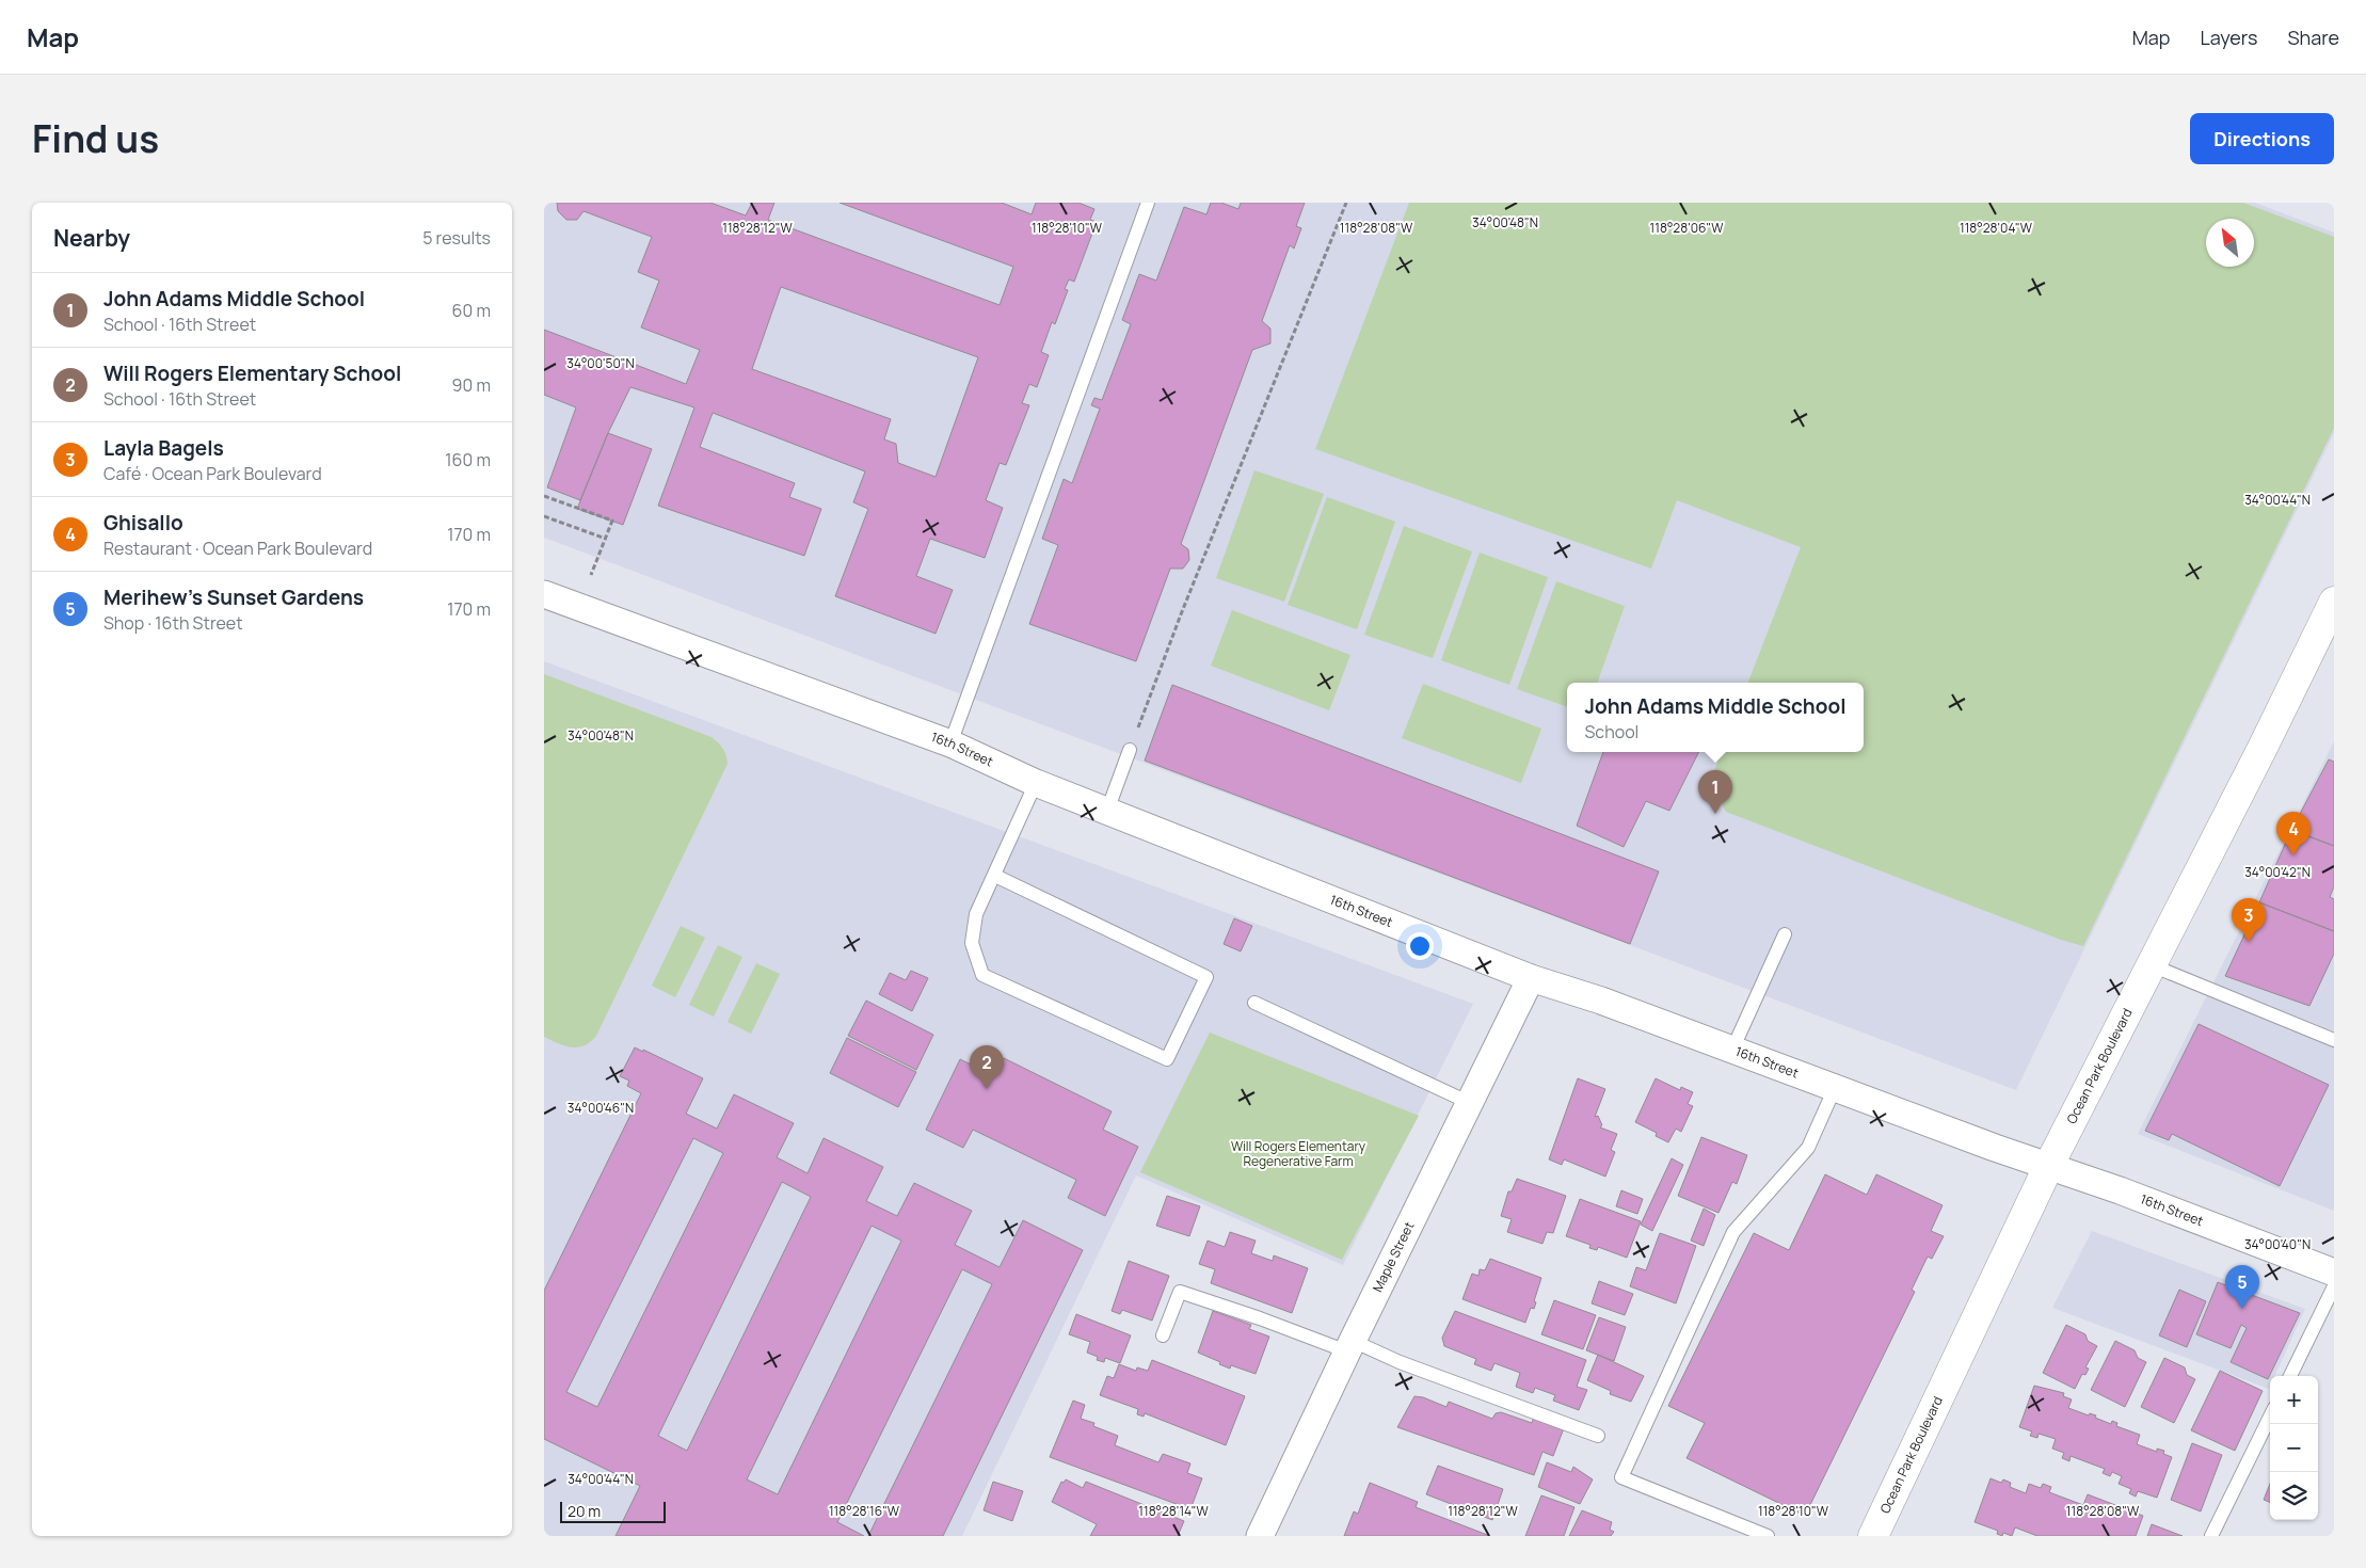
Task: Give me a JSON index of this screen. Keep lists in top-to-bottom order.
{
  "streets": {
    "street": ["16th Street", "Ocean Park Boulevard", "Maple Street"]
  },
  "crossings": [
    ["16th Street", "Ocean Park Boulevard"],
    ["16th Street", "Maple Street"]
  ],
  "parks": ["Will Rogers Elementary Regenerative Farm"],
  "scale_bar": "20 m",
  "north": "top left",
  "page": {
    "header": "Map",
    "nav": ["Map", "Layers", "Share"],
    "title": "Find us",
    "buttons": "Directions",
    "heading": ["Nearby", "5 results"],
    "list": [
      {
        "mark": "1",
        "name": "John Adams Middle School",
        "note": "School · 16th Street",
        "value": "60 m"
      },
      {
        "mark": "2",
        "name": "Will Rogers Elementary School",
        "note": "School · 16th Street",
        "value": "90 m"
      },
      {
        "mark": "3",
        "name": "Layla Bagels",
        "note": "Café · Ocean Park Boulevard",
        "value": "160 m"
      },
      {
        "mark": "4",
        "name": "Ghisallo",
        "note": "Restaurant · Ocean Park Boulevard",
        "value": "170 m"
      },
      {
        "mark": "5",
        "name": "Merihew's Sunset Gardens",
        "note": "Shop · 16th Street",
        "value": "170 m"
      }
    ],
    "popup": ["John Adams Middle School", "School"],
    "pins": [
      "1",
      "4",
      "3",
      "2",
      "5"
    ],
    "map_buttons": ["+", "−"],
    "scale": "20 m"
  },
  "coordinates": [
    "34°00'48\"N",
    "118°28'12\"W",
    "118°28'10\"W",
    "118°28'08\"W",
    "118°28'06\"W",
    "118°28'04\"W",
    "34°00'50\"N",
    "34°00'44\"N",
    "34°00'42\"N",
    "34°00'46\"N",
    "34°00'40\"N",
    "118°28'16\"W",
    "118°28'14\"W"
  ]
}
